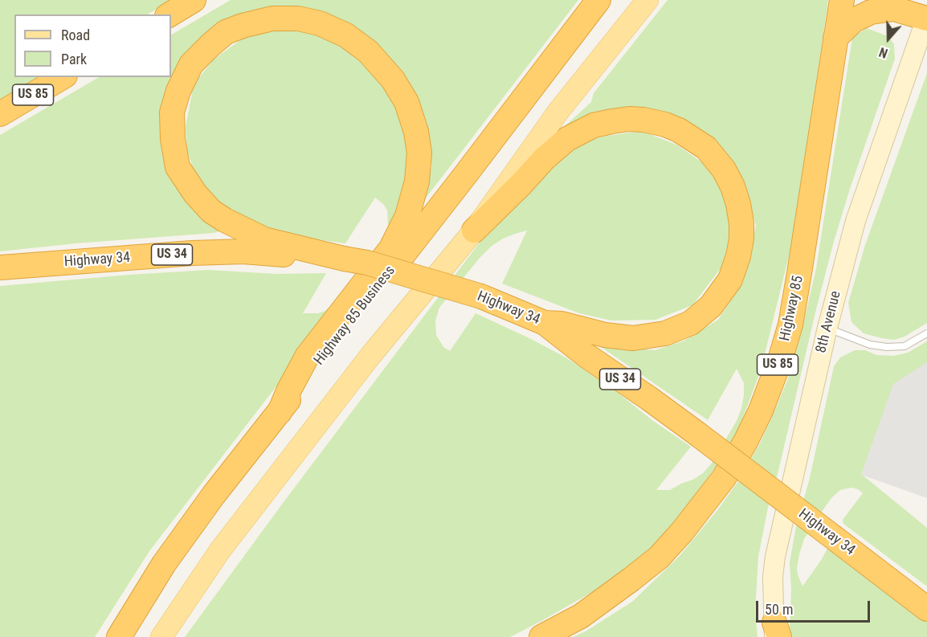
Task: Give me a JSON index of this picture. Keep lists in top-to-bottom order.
{
  "streets": {
    "highway": [
      "US 85",
      "US 34",
      "Highway 34",
      "Highway 85",
      "Highway 85 Business"
    ],
    "main road": ["8th Avenue"]
  },
  "legend": ["Road", "Park"],
  "scale_bar": "50 m",
  "north": "bottom"
}
